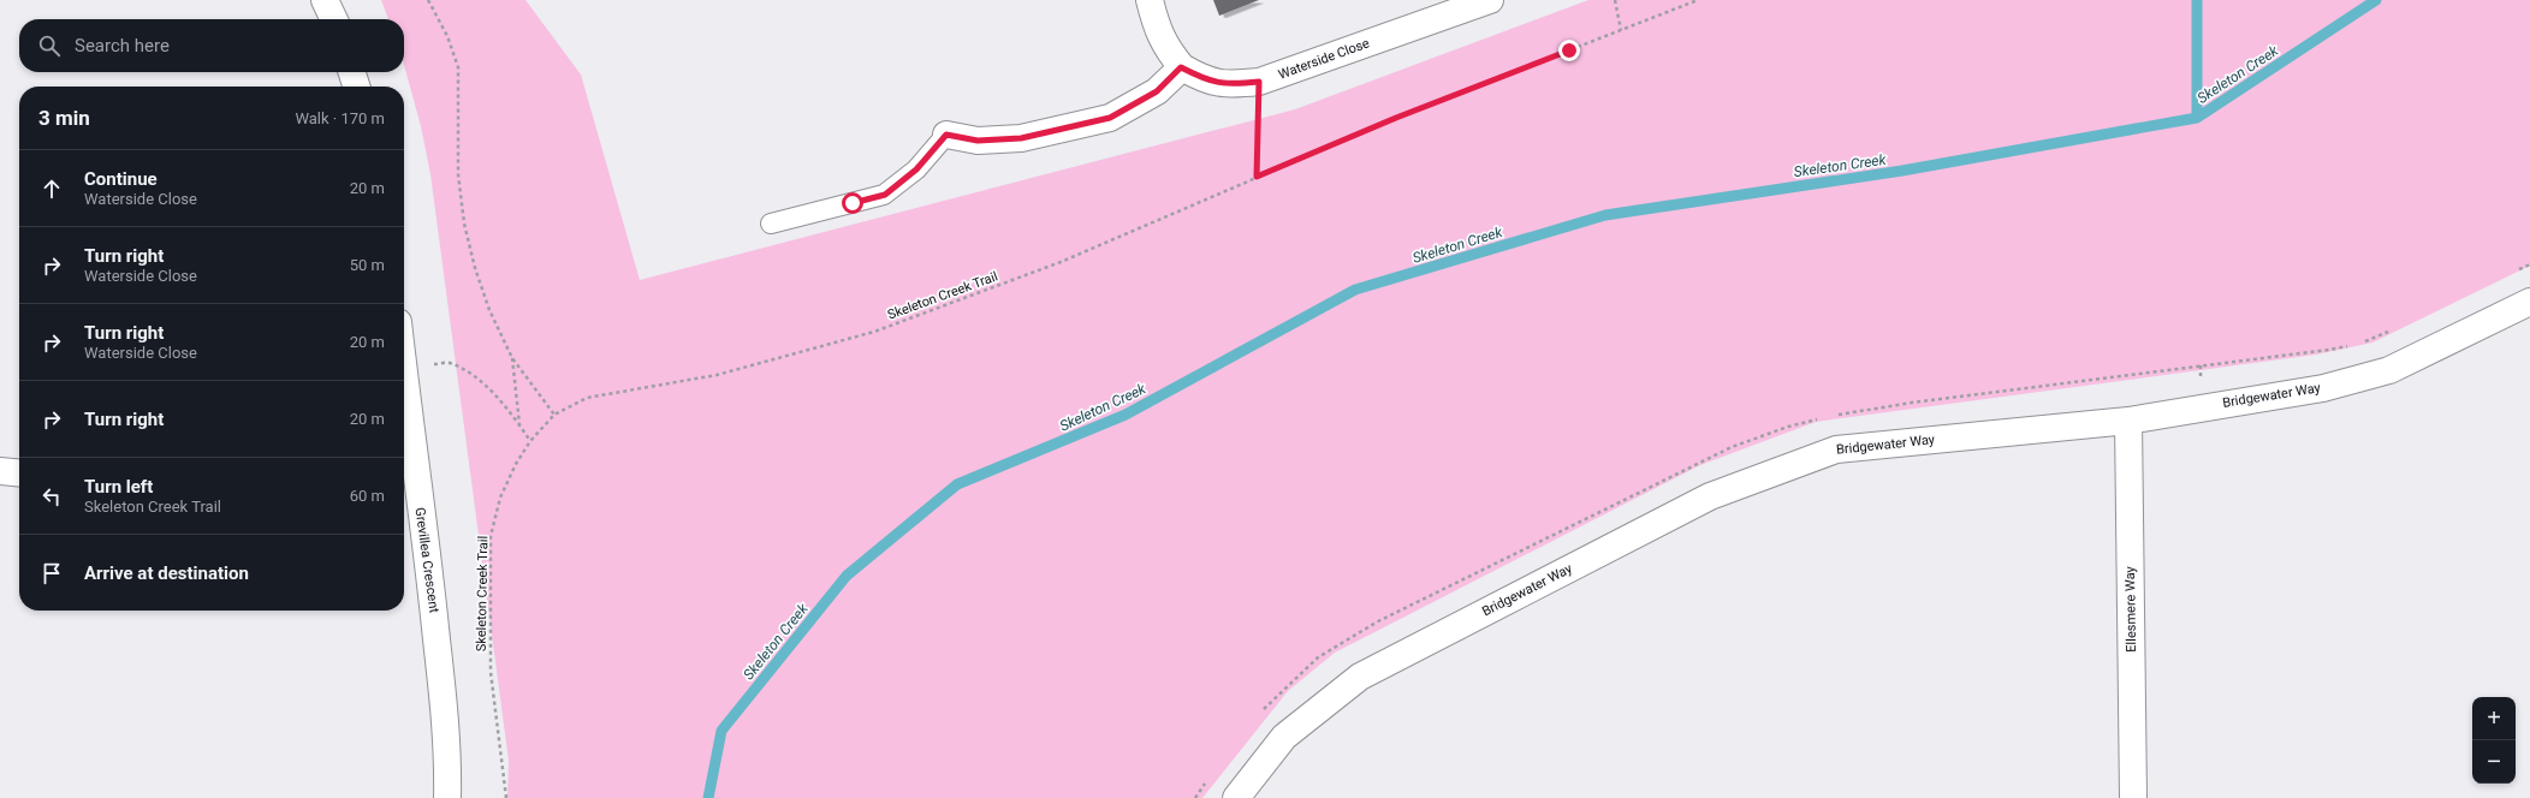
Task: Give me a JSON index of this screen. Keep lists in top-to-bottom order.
{
  "streets": {
    "street": [
      "Waterside Close",
      "Bridgewater Way",
      "Grevillea Crescent",
      "Ellesmere Way"
    ],
    "path": ["Skeleton Creek Trail"]
  },
  "crossings": [
    ["Bridgewater Way", "Ellesmere Way"]
  ],
  "water": ["Skeleton Creek"],
  "page": {
    "search": "Search here",
    "heading": ["3 min", "Walk · 170 m"],
    "list": [
      ["Continue", "Waterside Close", "20 m"],
      ["Turn right", "Waterside Close", "50 m"],
      ["Turn right", "Waterside Close", "20 m"],
      ["Turn right", "20 m"],
      ["Turn left", "Skeleton Creek Trail", "60 m"],
      "Arrive at destination"
    ],
    "map_buttons": ["+", "−"]
  }
}
